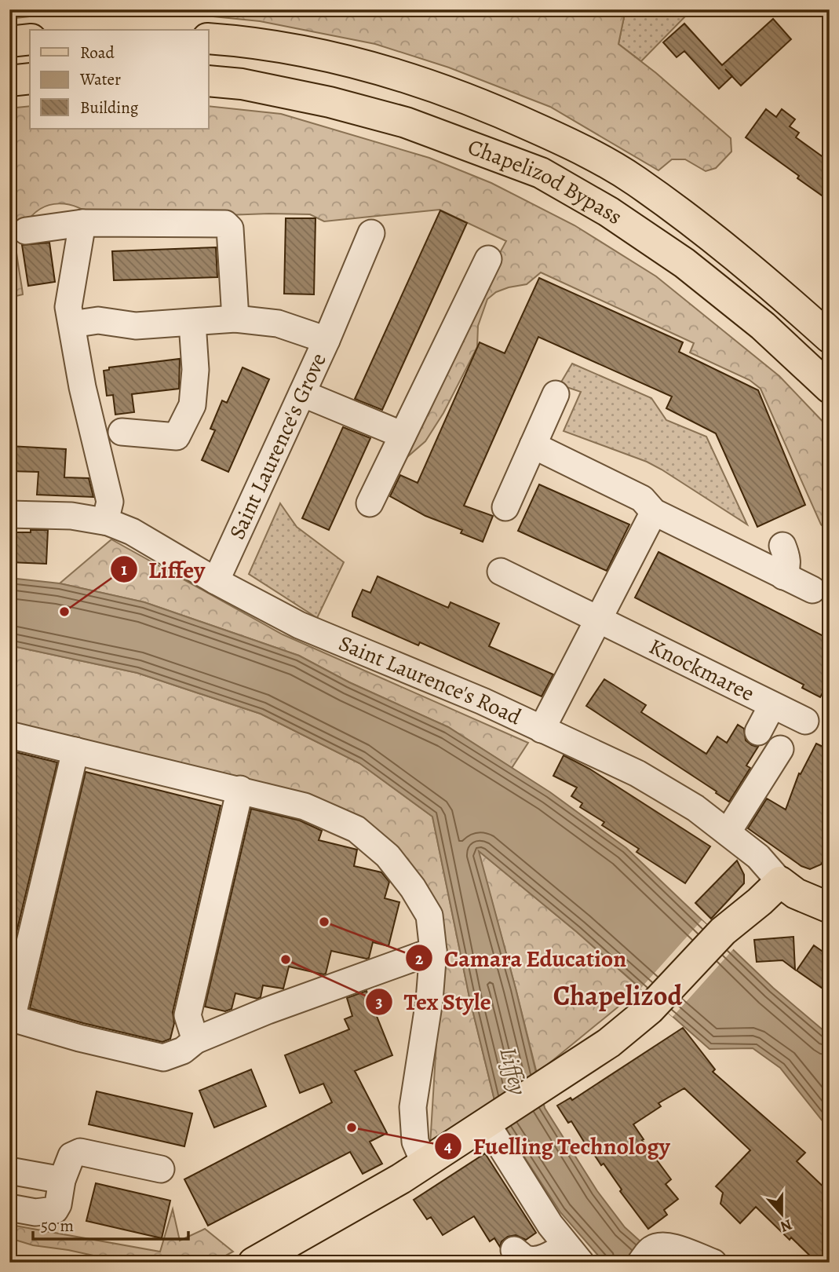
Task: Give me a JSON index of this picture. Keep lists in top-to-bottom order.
{
  "streets": {
    "main road": ["Chapelizod Bypass", "Saint Laurence's Road"],
    "street": ["Saint Laurence's Grove", "Knockmaree"]
  },
  "crossings": [
    ["Saint Laurence's Grove", "Saint Laurence's Road"]
  ],
  "districts": ["Chapelizod"],
  "water": ["Liffey"],
  "places": [
    "Liffey",
    "Camara Education",
    "Tex Style",
    "Fuelling Technology"
  ],
  "legend": ["Road", "Water", "Building"],
  "scale_bar": "50 m",
  "north": "bottom"
}
